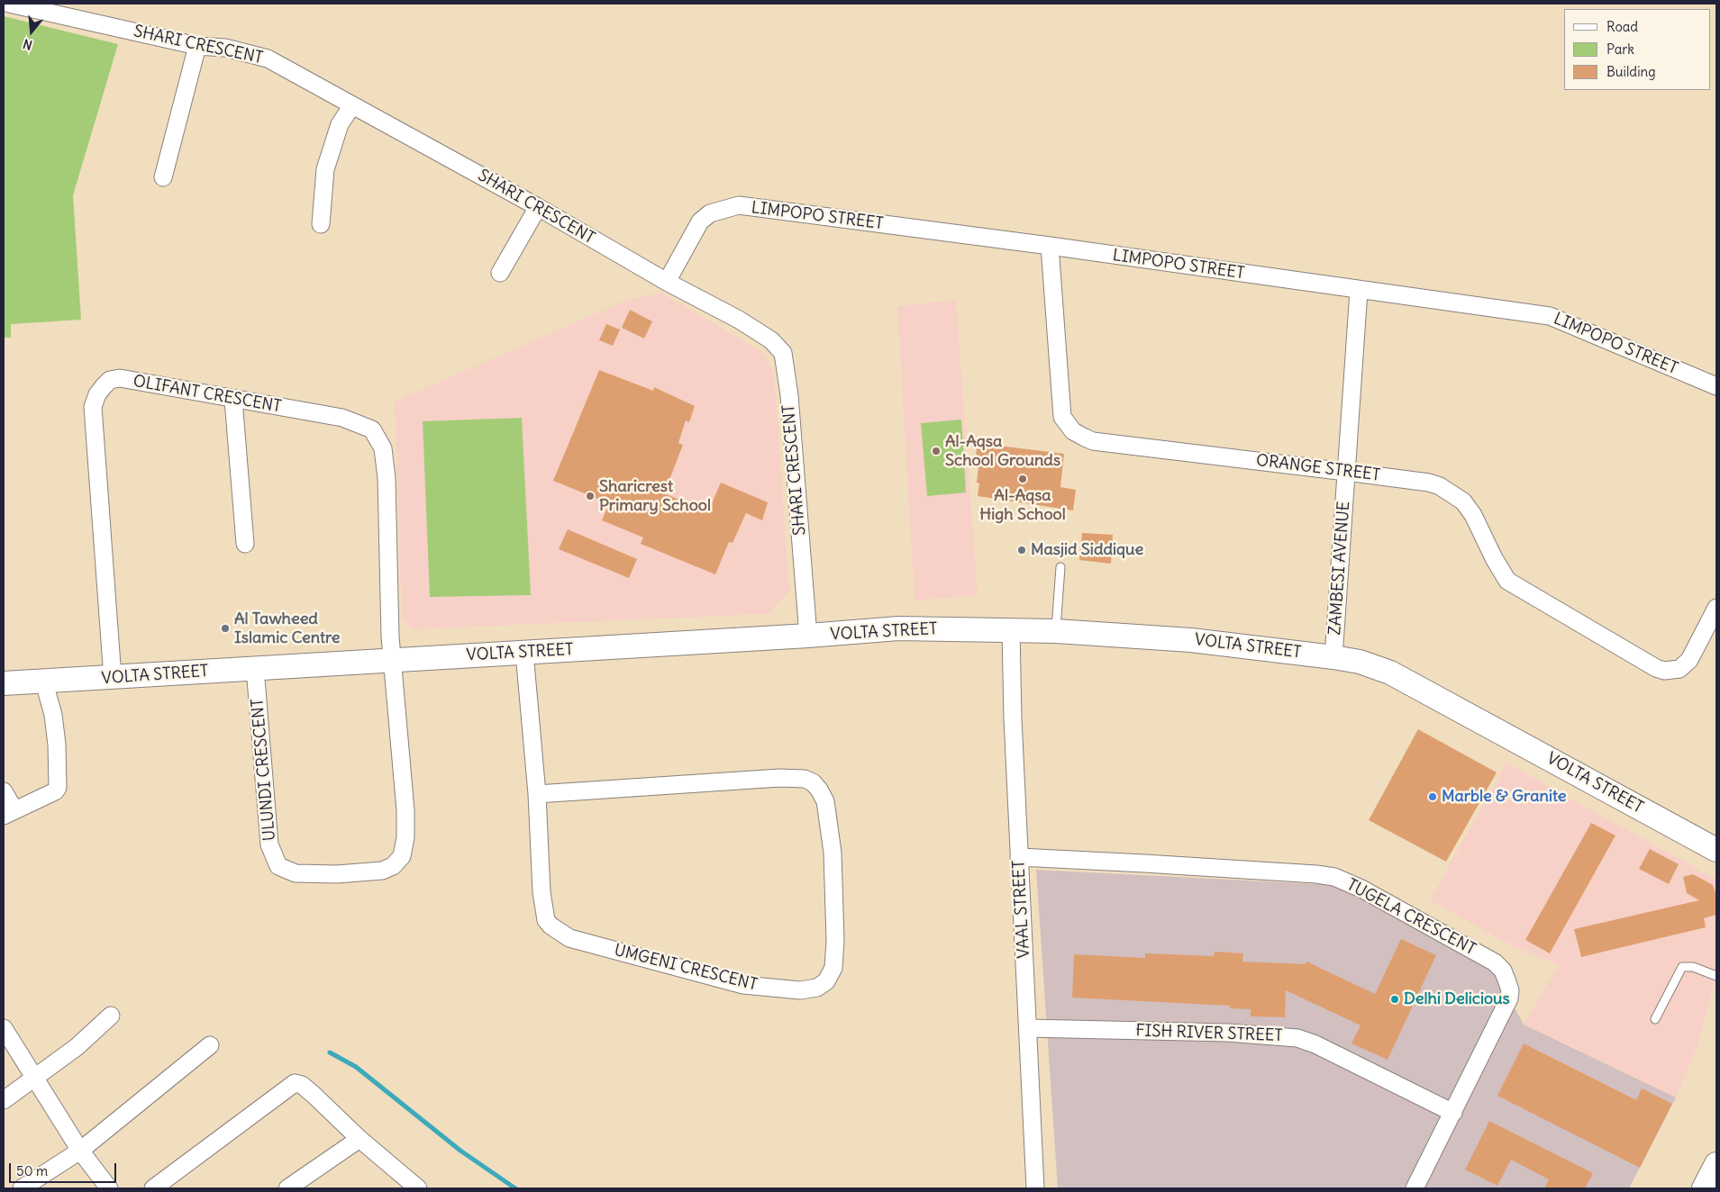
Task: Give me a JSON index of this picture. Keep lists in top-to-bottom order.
{
  "streets": {
    "street": [
      "SHARI CRESCENT",
      "LIMPOPO STREET",
      "OLIFANT CRESCENT",
      "ORANGE STREET",
      "ZAMBESI AVENUE",
      "VOLTA STREET",
      "ULUNDI CRESCENT",
      "VAAL STREET",
      "TUGELA CRESCENT",
      "UMGENI CRESCENT",
      "FISH RIVER STREET"
    ]
  },
  "crossings": [
    ["SHARI CRESCENT", "LIMPOPO STREET"],
    ["SHARI CRESCENT", "VOLTA STREET"],
    ["LIMPOPO STREET", "ORANGE STREET"],
    ["LIMPOPO STREET", "ZAMBESI AVENUE"],
    ["OLIFANT CRESCENT", "VOLTA STREET"],
    ["OLIFANT CRESCENT", "ULUNDI CRESCENT"],
    ["ORANGE STREET", "ZAMBESI AVENUE"],
    ["ZAMBESI AVENUE", "VOLTA STREET"],
    ["VOLTA STREET", "ULUNDI CRESCENT"],
    ["VOLTA STREET", "VAAL STREET"],
    ["VOLTA STREET", "UMGENI CRESCENT"],
    ["VAAL STREET", "TUGELA CRESCENT"],
    ["VAAL STREET", "FISH RIVER STREET"],
    ["TUGELA CRESCENT", "FISH RIVER STREET"]
  ],
  "places": [
    "Al-Aqsa School Grounds",
    "Al-Aqsa High School",
    "Sharicrest Primary School",
    "Masjid Siddique",
    "Al Tawheed Islamic Centre",
    "Marble & Granite",
    "Delhi Delicious"
  ],
  "legend": ["Road", "Park", "Building"],
  "scale_bar": "50 m",
  "north": "bottom"
}
